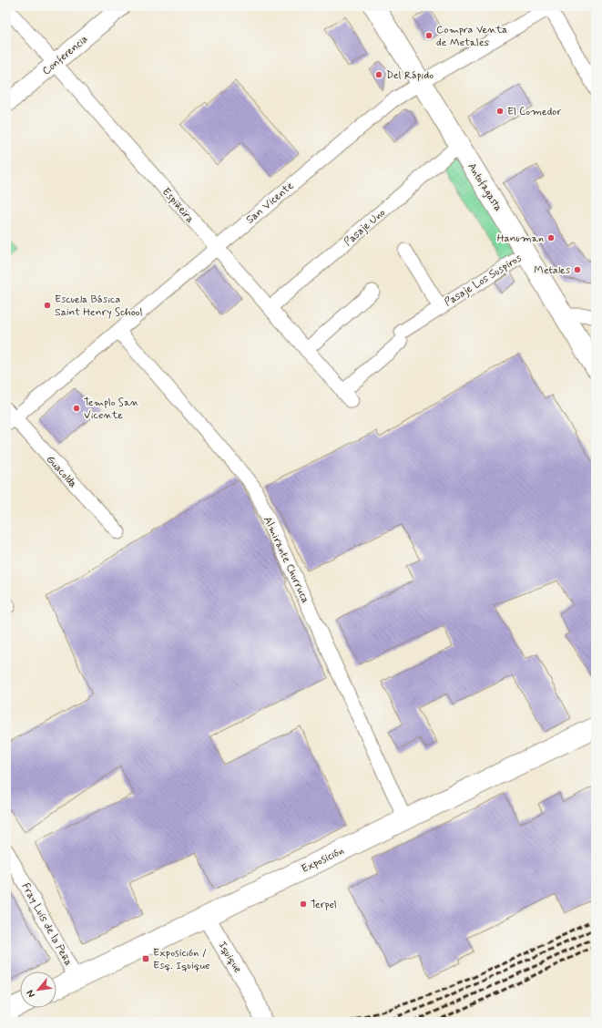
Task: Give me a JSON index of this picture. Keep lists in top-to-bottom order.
{
  "streets": {
    "main road": ["Antofagasta", "Exposición"],
    "street": [
      "Conferencia",
      "San Vicente",
      "Espiñeira",
      "Pasaje Uno",
      "Pasaje Los Suspiros",
      "Guacolda",
      "Almirante Churruca",
      "Fray Luis de la Peña",
      "Iquique"
    ]
  },
  "crossings": [
    ["Conferencia", "Espiñeira"],
    ["Antofagasta", "San Vicente"],
    ["Antofagasta", "Pasaje Uno"],
    ["Antofagasta", "Pasaje Los Suspiros"],
    ["San Vicente", "Espiñeira"],
    ["San Vicente", "Guacolda"],
    ["San Vicente", "Almirante Churruca"],
    ["Espiñeira", "Pasaje Uno"],
    ["Espiñeira", "Pasaje Los Suspiros"],
    ["Almirante Churruca", "Exposición"],
    ["Exposición", "Fray Luis de la Peña"],
    ["Exposición", "Iquique"]
  ],
  "places": {
    "other": [
      "Compra Venta de Metales",
      "Del Rápido",
      "El Comedor",
      "Hanuman",
      "Metales",
      "Escuela Básica Saint Henry School",
      "Templo San Vicente",
      "Terpel"
    ],
    "transit": ["Exposición / Esq. Iquique"]
  },
  "north": "bottom left"
}
